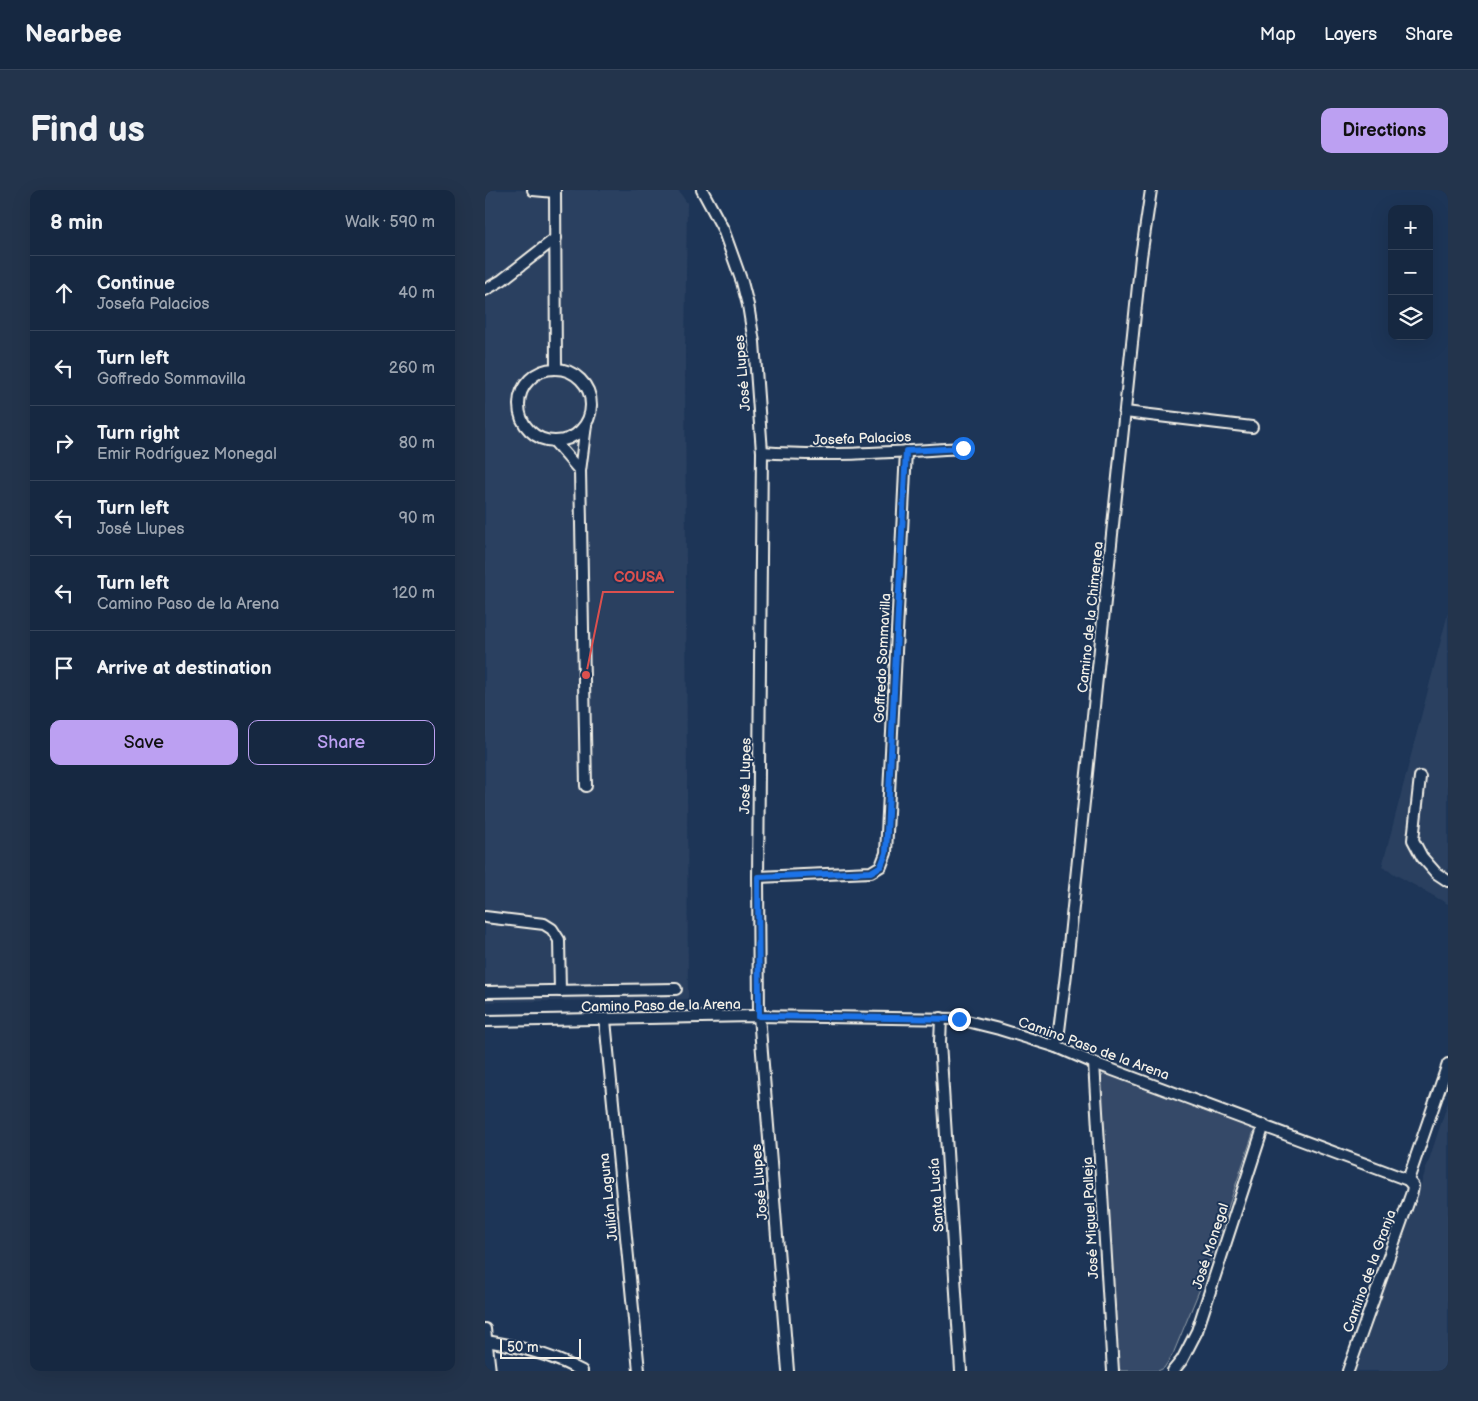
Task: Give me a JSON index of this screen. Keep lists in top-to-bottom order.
{
  "streets": {
    "street": [
      "José Llupes",
      "Josefa Palacios",
      "Camino de la Chimenea",
      "Goffredo Sommavilla",
      "Camino Paso de la Arena",
      "Santa Lucía",
      "Julián Laguna",
      "José Miguel Palleja",
      "José Monegal",
      "Camino de la Granja"
    ]
  },
  "crossings": [
    ["José Llupes", "Josefa Palacios"],
    ["José Llupes", "Goffredo Sommavilla"],
    ["José Llupes", "Camino Paso de la Arena"],
    ["Josefa Palacios", "Goffredo Sommavilla"],
    ["Camino de la Chimenea", "Camino Paso de la Arena"],
    ["Camino Paso de la Arena", "Santa Lucía"],
    ["Camino Paso de la Arena", "Julián Laguna"],
    ["Camino Paso de la Arena", "José Miguel Palleja"],
    ["Camino Paso de la Arena", "José Monegal"],
    ["Camino Paso de la Arena", "Camino de la Granja"]
  ],
  "places": ["COUSA"],
  "scale_bar": "50 m",
  "page": {
    "header": "Nearbee",
    "nav": ["Map", "Layers", "Share"],
    "buttons": [
      "Directions",
      ["Save", "Share"]
    ],
    "title": "Find us",
    "heading": ["8 min", "Walk · 590 m"],
    "map_buttons": ["+", "−"],
    "list": [
      ["Continue", "Josefa Palacios", "40 m"],
      ["Turn left", "Goffredo Sommavilla", "260 m"],
      ["Turn right", "Emir Rodríguez Monegal", "80 m"],
      ["Turn left", "José Llupes", "90 m"],
      ["Turn left", "Camino Paso de la Arena", "120 m"],
      "Arrive at destination"
    ],
    "scale": "50 m"
  }
}
